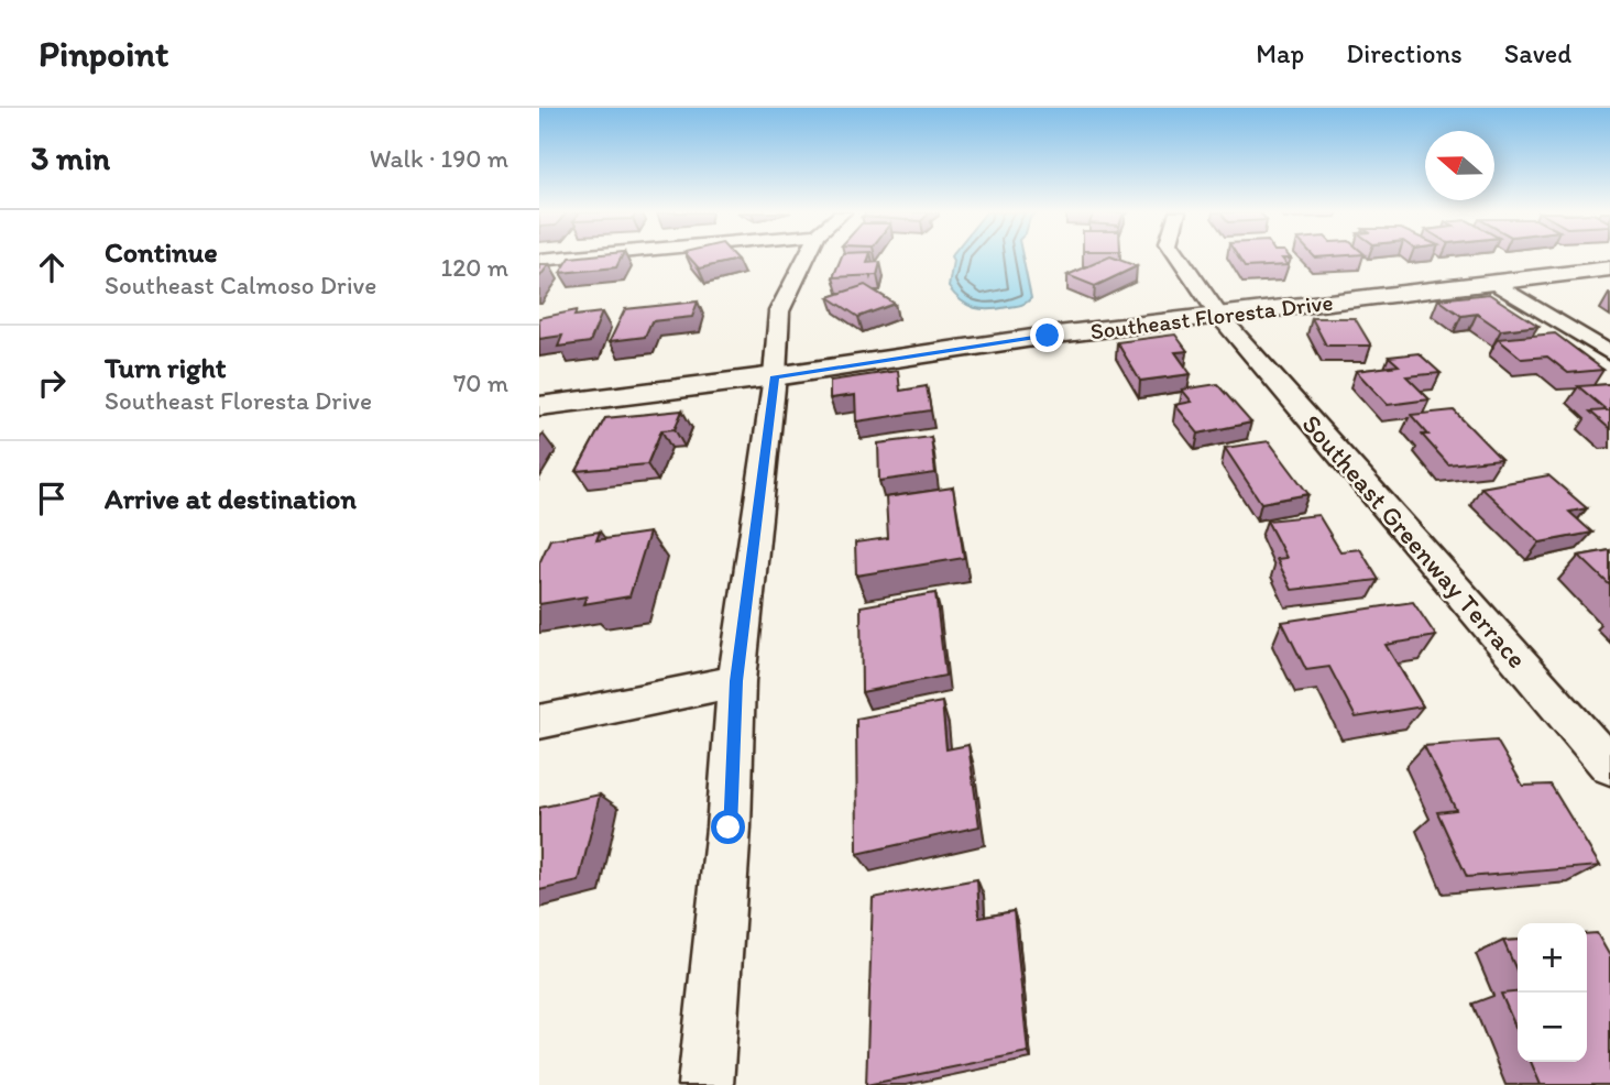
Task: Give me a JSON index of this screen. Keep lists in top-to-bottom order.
{
  "streets": {
    "street": ["Southeast Floresta Drive", "Southeast Greenway Terrace"]
  },
  "crossings": [
    ["Southeast Floresta Drive", "Southeast Greenway Terrace"]
  ],
  "north": "left",
  "page": {
    "header": "Pinpoint",
    "nav": ["Map", "Directions", "Saved"],
    "heading": ["3 min", "Walk · 190 m"],
    "list": [
      ["Continue", "Southeast Calmoso Drive", "120 m"],
      ["Turn right", "Southeast Floresta Drive", "70 m"],
      "Arrive at destination"
    ],
    "map_buttons": ["+", "−"]
  }
}
